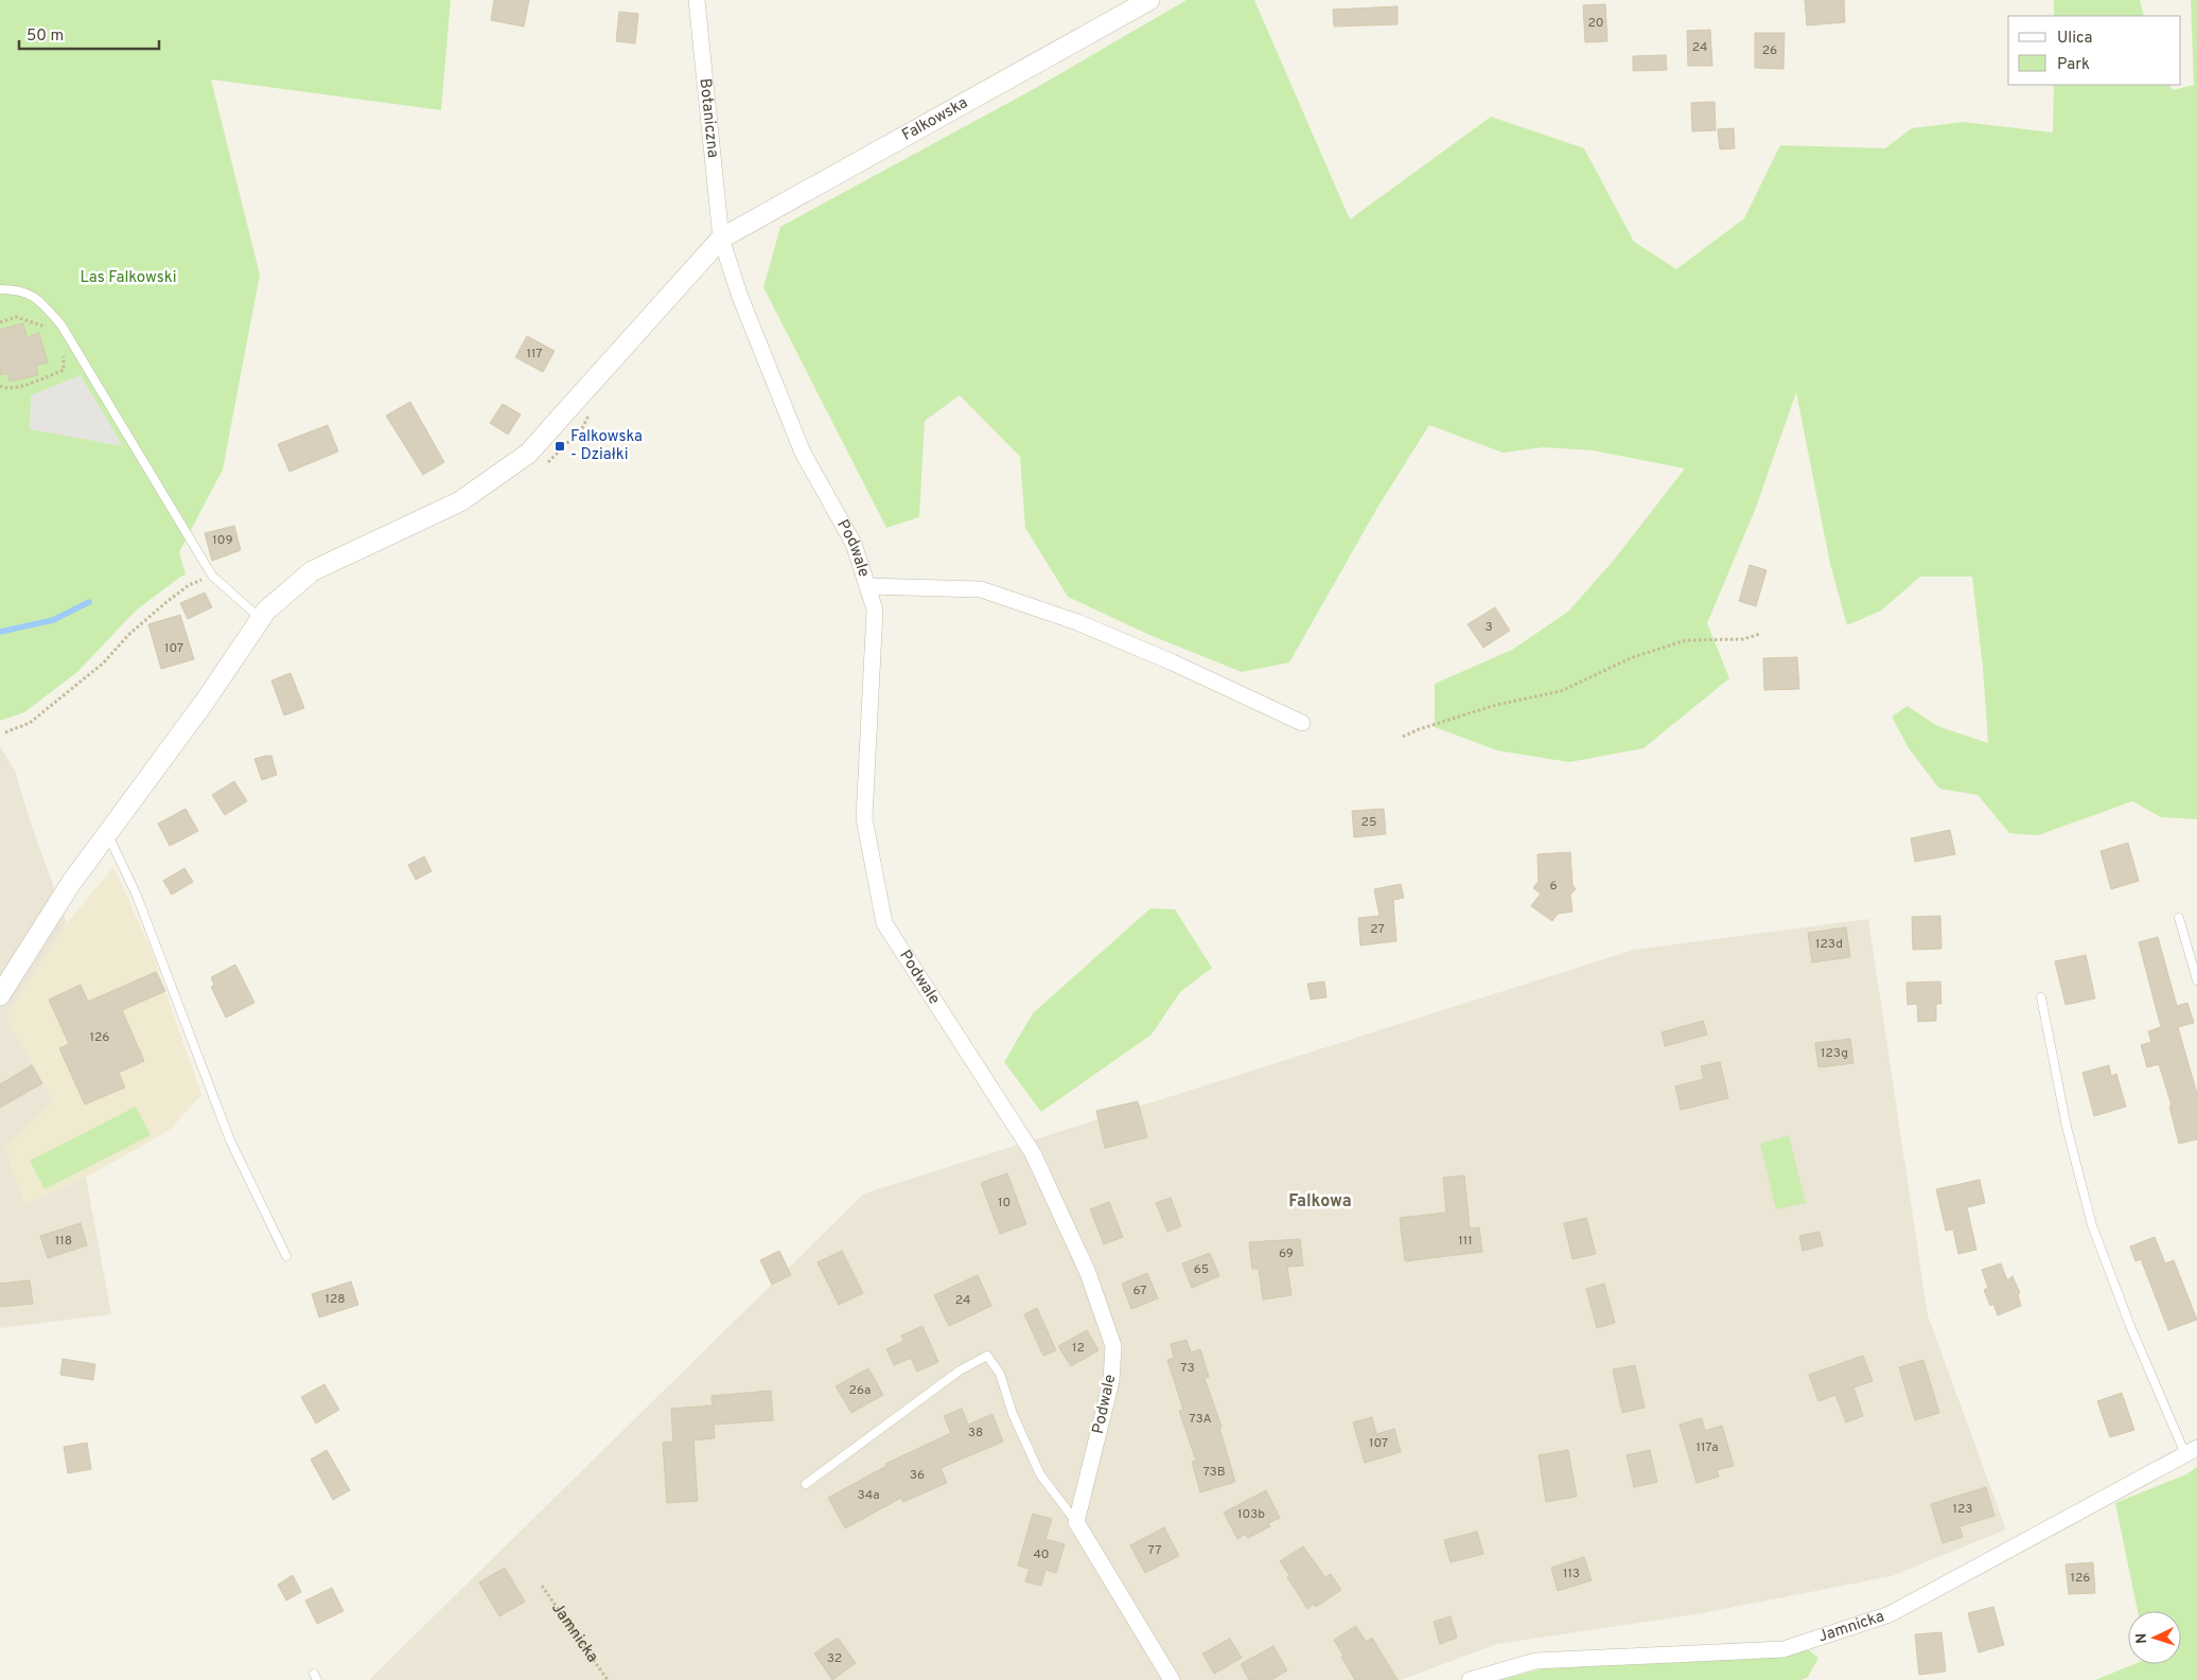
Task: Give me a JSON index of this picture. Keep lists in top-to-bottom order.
{
  "streets": {
    "street": [
      "Falkowska",
      "Botaniczna",
      "Podwale",
      "Jamnicka"
    ]
  },
  "crossings": [
    ["Falkowska", "Botaniczna"],
    ["Falkowska", "Podwale"],
    ["Botaniczna", "Podwale"]
  ],
  "districts": ["Falkowa"],
  "parks": ["Las Falkowski"],
  "places": {
    "transit": ["Falkowska - Działki"]
  },
  "house_numbers": [
    "20",
    "24",
    "26",
    "117",
    "109",
    "3",
    "107",
    "25",
    "6",
    "27",
    "123d",
    "126",
    "123g",
    "10",
    "118",
    "111",
    "69",
    "65",
    "67",
    "128",
    "24",
    "12",
    "73",
    "26a",
    "73A",
    "38",
    "107",
    "117a",
    "73B",
    "36",
    "34a",
    "123",
    "103b",
    "77",
    "40",
    "113",
    "126",
    "32"
  ],
  "legend": ["Ulica", "Park"],
  "scale_bar": "50 m",
  "north": "left"
}
